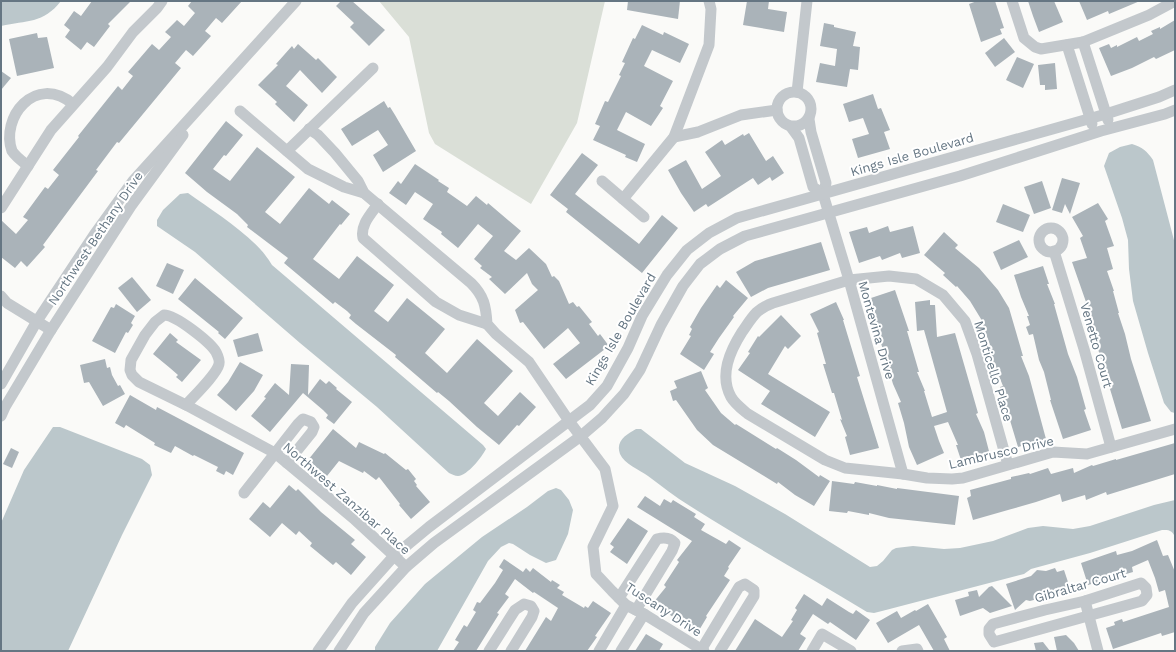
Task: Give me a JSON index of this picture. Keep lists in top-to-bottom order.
{
  "streets": {
    "street": [
      "Kings Isle Boulevard",
      "Northwest Bethany Drive",
      "Montevina Drive",
      "Venetto Court",
      "Monticello Place",
      "Lambrusco Drive",
      "Northwest Zanzibar Place",
      "Gibraltar Court",
      "Tuscany Drive"
    ]
  },
  "crossings": [
    ["Kings Isle Boulevard", "Montevina Drive"],
    ["Kings Isle Boulevard", "Northwest Zanzibar Place"],
    ["Kings Isle Boulevard", "Tuscany Drive"],
    ["Montevina Drive", "Monticello Place"],
    ["Montevina Drive", "Lambrusco Drive"],
    ["Venetto Court", "Lambrusco Drive"],
    ["Monticello Place", "Lambrusco Drive"]
  ]
}
